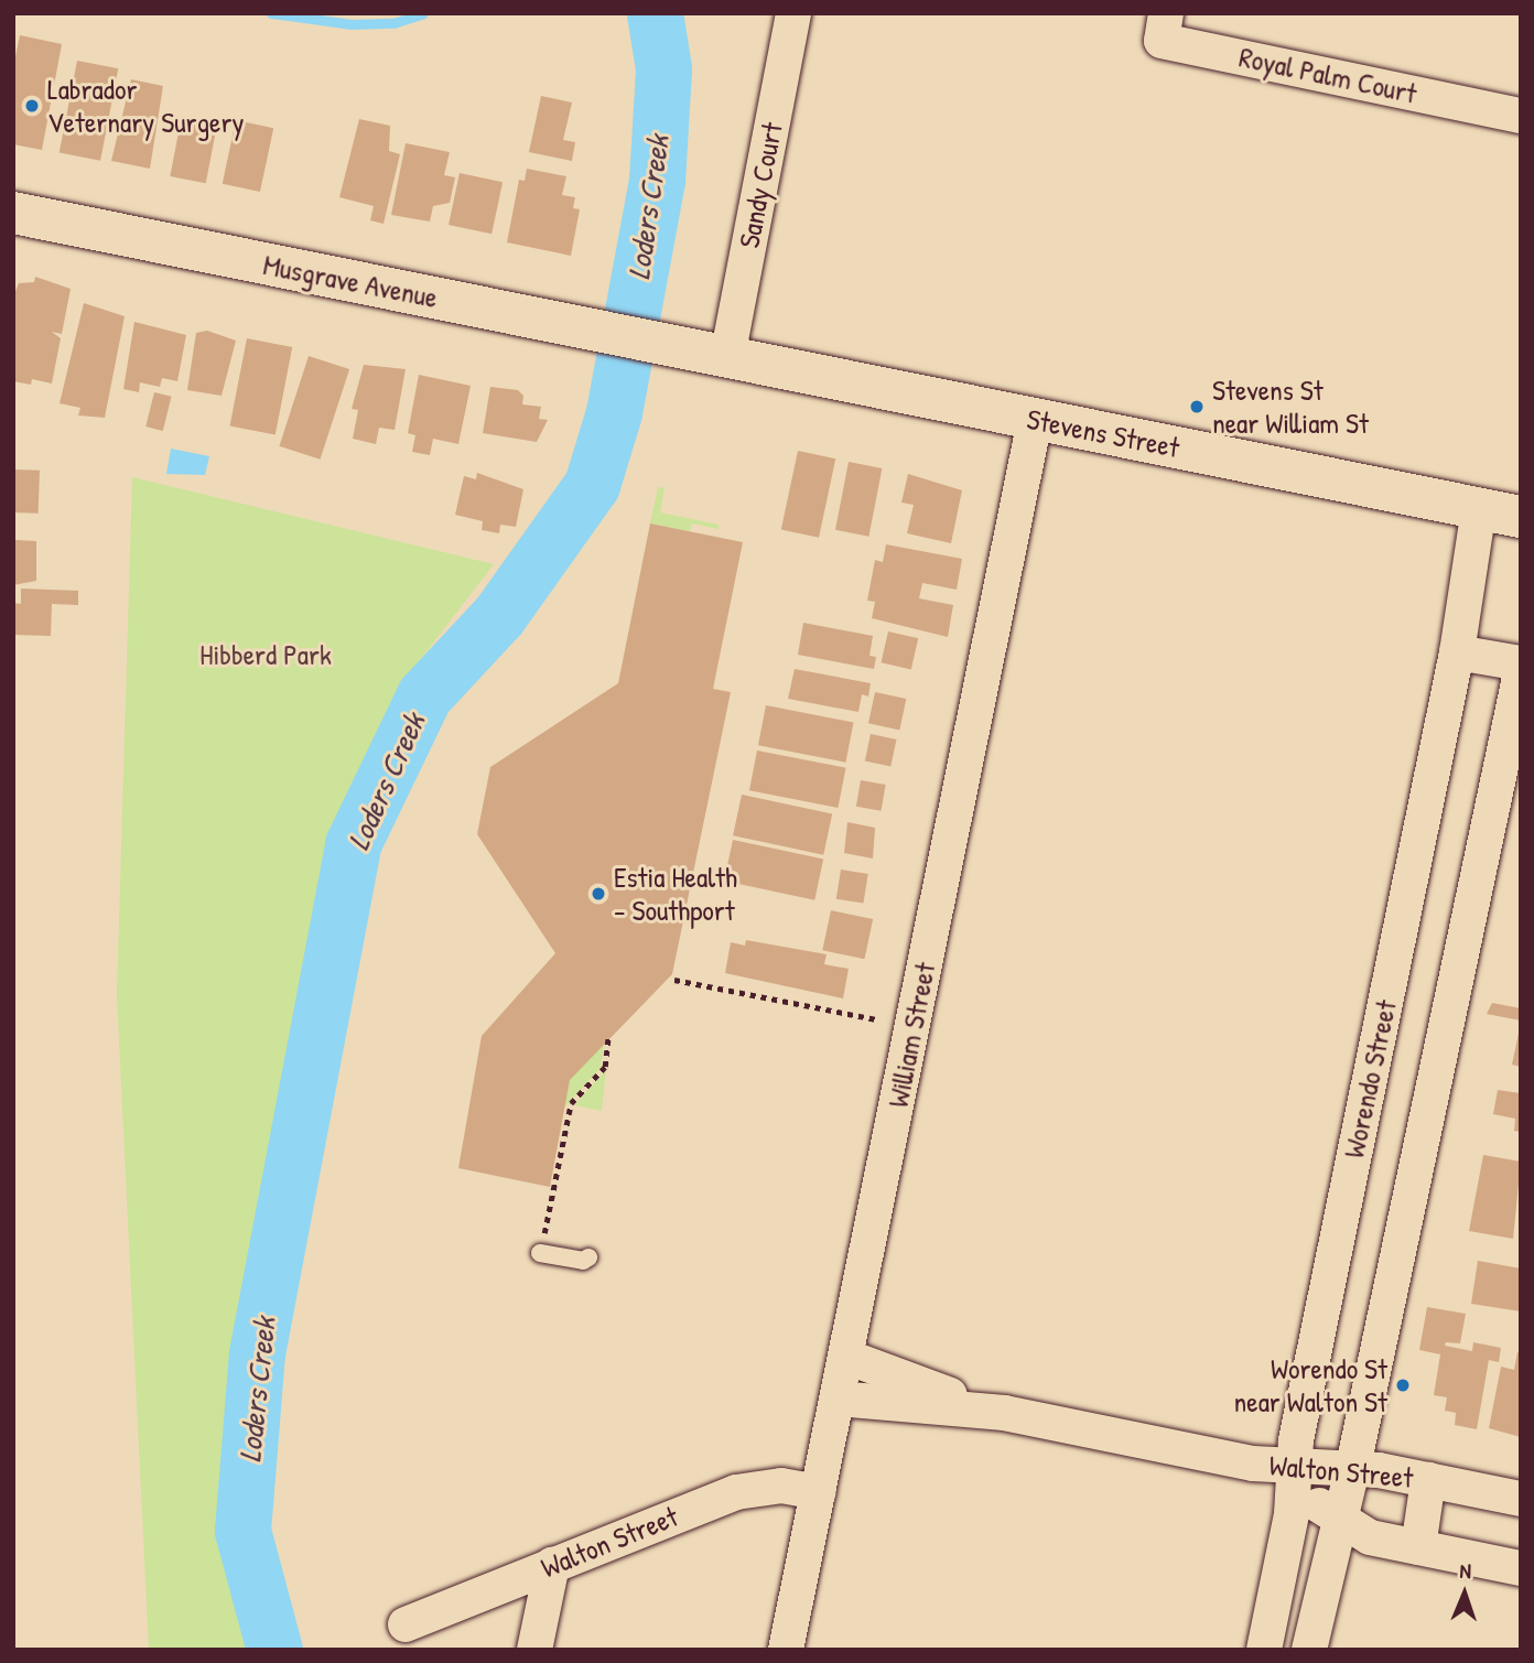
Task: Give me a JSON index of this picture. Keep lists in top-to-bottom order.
{
  "streets": {
    "main road": ["Musgrave Avenue", "Stevens Street"],
    "street": [
      "Royal Palm Court",
      "Sandy Court",
      "William Street",
      "Worendo Street",
      "Walton Street"
    ]
  },
  "crossings": [
    ["Sandy Court", "Stevens Street"],
    ["Musgrave Avenue", "Stevens Street"],
    ["Stevens Street", "William Street"],
    ["Stevens Street", "Worendo Street"],
    ["William Street", "Walton Street"],
    ["Worendo Street", "Walton Street"]
  ],
  "water": ["Loders Creek"],
  "parks": ["Hibberd Park"],
  "places": [
    "Labrador Veternary Surgery",
    "Stevens St near William St",
    "Estia Health - Southport",
    "Worendo St near Walton St"
  ],
  "north": "top"
}
